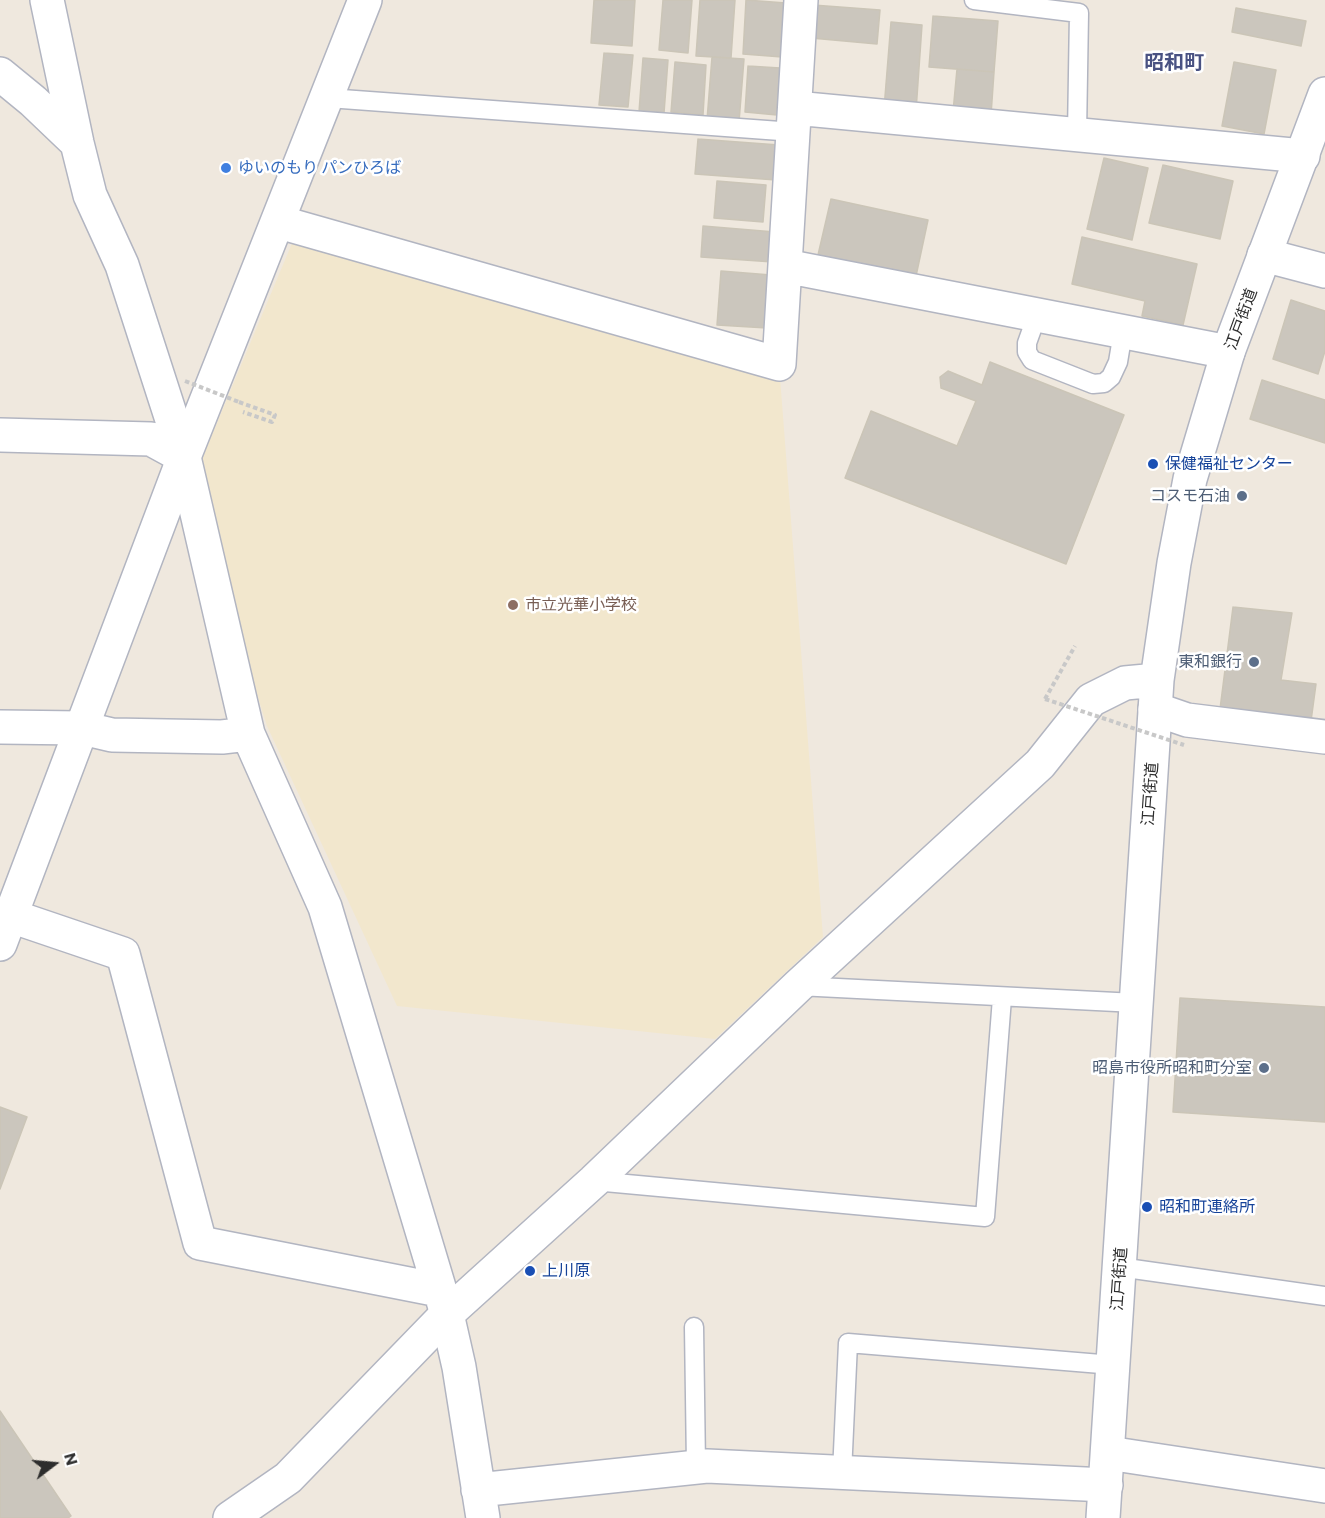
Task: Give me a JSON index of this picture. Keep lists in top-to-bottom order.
{
  "streets": {
    "street": ["江戸街道"]
  },
  "districts": ["昭和町"],
  "places": [
    "ゆいのもり パンひろば",
    "保健福祉センター",
    "コスモ石油",
    "市立光華小学校",
    "東和銀行",
    "昭島市役所昭和町分室",
    "昭和町連絡所",
    "上川原"
  ],
  "north": "right"
}
